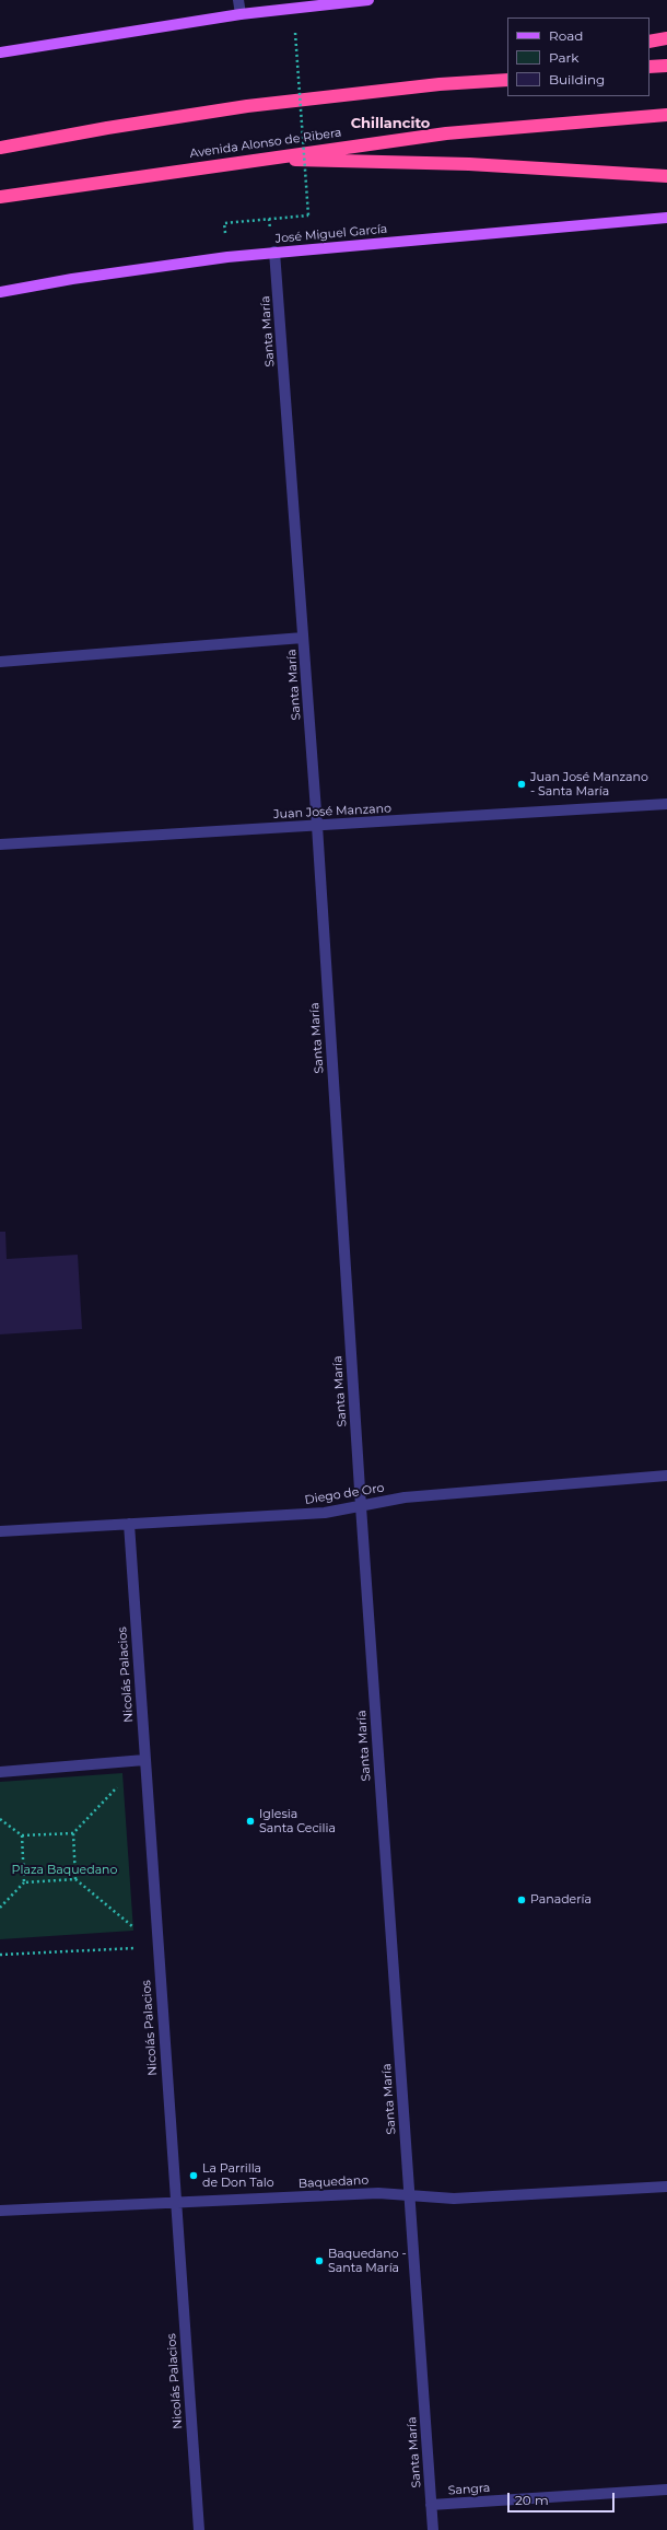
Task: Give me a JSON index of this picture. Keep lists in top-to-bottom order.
{
  "streets": {
    "highway": ["Avenida Alonso de Ribera"],
    "main road": ["José Miguel García"],
    "street": [
      "Santa María",
      "Juan José Manzano",
      "Diego de Oro",
      "Nicolás Palacios",
      "Baquedano",
      "Sangra"
    ]
  },
  "crossings": [
    ["José Miguel García", "Santa María"],
    ["Santa María", "Juan José Manzano"],
    ["Santa María", "Diego de Oro"],
    ["Santa María", "Baquedano"],
    ["Santa María", "Sangra"],
    ["Diego de Oro", "Nicolás Palacios"],
    ["Nicolás Palacios", "Baquedano"]
  ],
  "districts": ["Chillancito"],
  "parks": ["Plaza Baquedano"],
  "places": [
    "Juan José Manzano - Santa María",
    "Iglesia Santa Cecilia",
    "Panadería",
    "La Parrilla de Don Talo",
    "Baquedano - Santa María"
  ],
  "legend": ["Road", "Park", "Building"],
  "scale_bar": "20 m"
}
